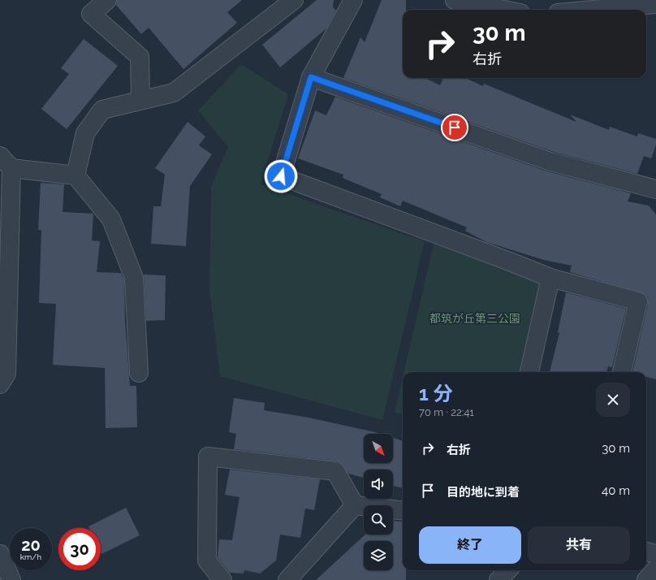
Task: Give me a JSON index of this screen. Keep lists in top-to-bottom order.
{
  "parks": ["都筑が丘第三公園"],
  "north": "bottom right",
  "page": {
    "turn": ["30 m", "右折"],
    "heading": ["1 分", "70 m · 22:41"],
    "list": [
      {
        "name": "右折",
        "value": "30 m"
      },
      {
        "name": "目的地に到着",
        "value": "40 m"
      }
    ],
    "buttons": ["終了", "共有"],
    "speed": "20 km/h",
    "limit": "30"
  }
}
